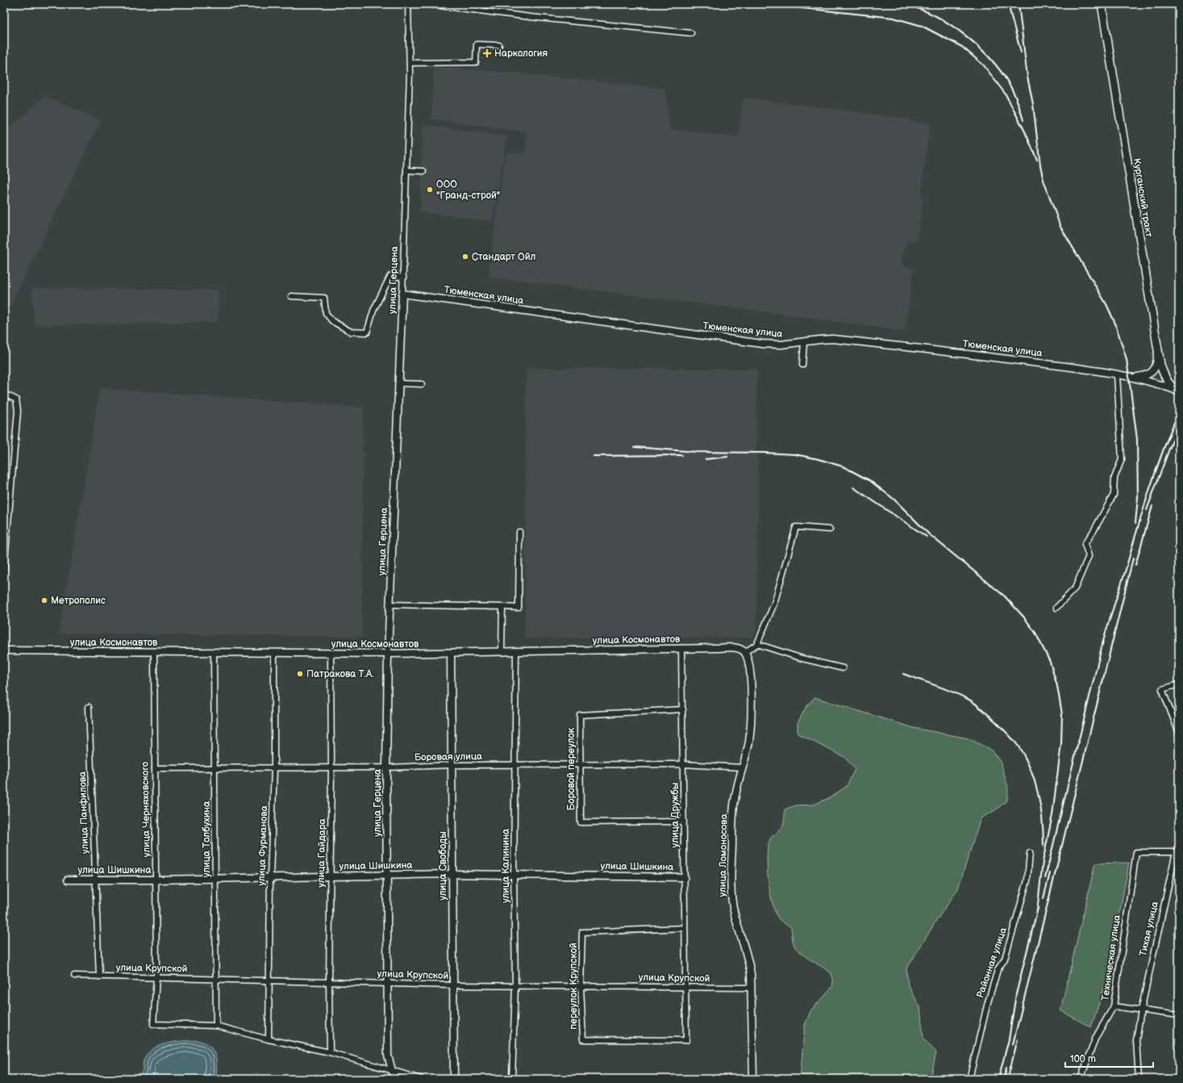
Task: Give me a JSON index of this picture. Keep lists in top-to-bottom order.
{
  "streets": {
    "main road": ["Курганский тракт"],
    "street": [
      "улица Герцена",
      "Тюменская улица",
      "улица Космонавтов",
      "Боровая улица",
      "Боровой переулок",
      "улица Черняховского",
      "улица Панфилова",
      "улица Дружбы",
      "улица Толбухина",
      "улица Фурманова",
      "улица Гайдара",
      "улица Ломоносова",
      "улица Шишкина",
      "улица Свободы",
      "улица Калинина",
      "Тихая улица",
      "Техническая улица",
      "Районная улица",
      "улица Крупской",
      "переулок Крупской"
    ]
  },
  "crossings": [
    ["Курганский тракт", "Тюменская улица"],
    ["улица Герцена", "Тюменская улица"],
    ["улица Герцена", "улица Космонавтов"],
    ["улица Герцена", "Боровая улица"],
    ["улица Герцена", "улица Шишкина"],
    ["улица Герцена", "улица Крупской"],
    ["улица Космонавтов", "улица Черняховского"],
    ["улица Космонавтов", "улица Дружбы"],
    ["улица Космонавтов", "улица Толбухина"],
    ["улица Космонавтов", "улица Фурманова"],
    ["улица Космонавтов", "улица Гайдара"],
    ["улица Космонавтов", "улица Ломоносова"],
    ["улица Космонавтов", "улица Свободы"],
    ["улица Космонавтов", "улица Калинина"],
    ["Боровая улица", "Боровой переулок"],
    ["Боровая улица", "улица Черняховского"],
    ["Боровая улица", "улица Дружбы"],
    ["Боровая улица", "улица Толбухина"],
    ["Боровая улица", "улица Фурманова"],
    ["Боровая улица", "улица Гайдара"],
    ["Боровая улица", "улица Ломоносова"],
    ["Боровая улица", "улица Свободы"],
    ["Боровая улица", "улица Калинина"],
    ["Боровой переулок", "улица Дружбы"],
    ["улица Черняховского", "улица Толбухина"],
    ["улица Черняховского", "улица Шишкина"],
    ["улица Черняховского", "улица Крупской"],
    ["улица Панфилова", "улица Шишкина"],
    ["улица Панфилова", "улица Крупской"],
    ["улица Дружбы", "улица Шишкина"],
    ["улица Дружбы", "улица Крупской"],
    ["улица Дружбы", "переулок Крупской"],
    ["улица Толбухина", "улица Шишкина"],
    ["улица Толбухина", "улица Крупской"],
    ["улица Фурманова", "улица Шишкина"],
    ["улица Фурманова", "улица Крупской"],
    ["улица Гайдара", "улица Шишкина"],
    ["улица Гайдара", "улица Крупской"],
    ["улица Ломоносова", "улица Крупской"],
    ["улица Шишкина", "улица Свободы"],
    ["улица Шишкина", "улица Калинина"],
    ["улица Свободы", "улица Крупской"],
    ["улица Калинина", "улица Крупской"],
    ["Тихая улица", "Техническая улица"],
    ["улица Крупской", "переулок Крупской"]
  ],
  "places": {
    "health": ["Наркология"],
    "other": [
      "ООО \"Гранд-строй\"",
      "Стандарт Ойл",
      "Метрополис",
      "Патракова Т.А."
    ]
  },
  "scale_bar": "100 m"
}
